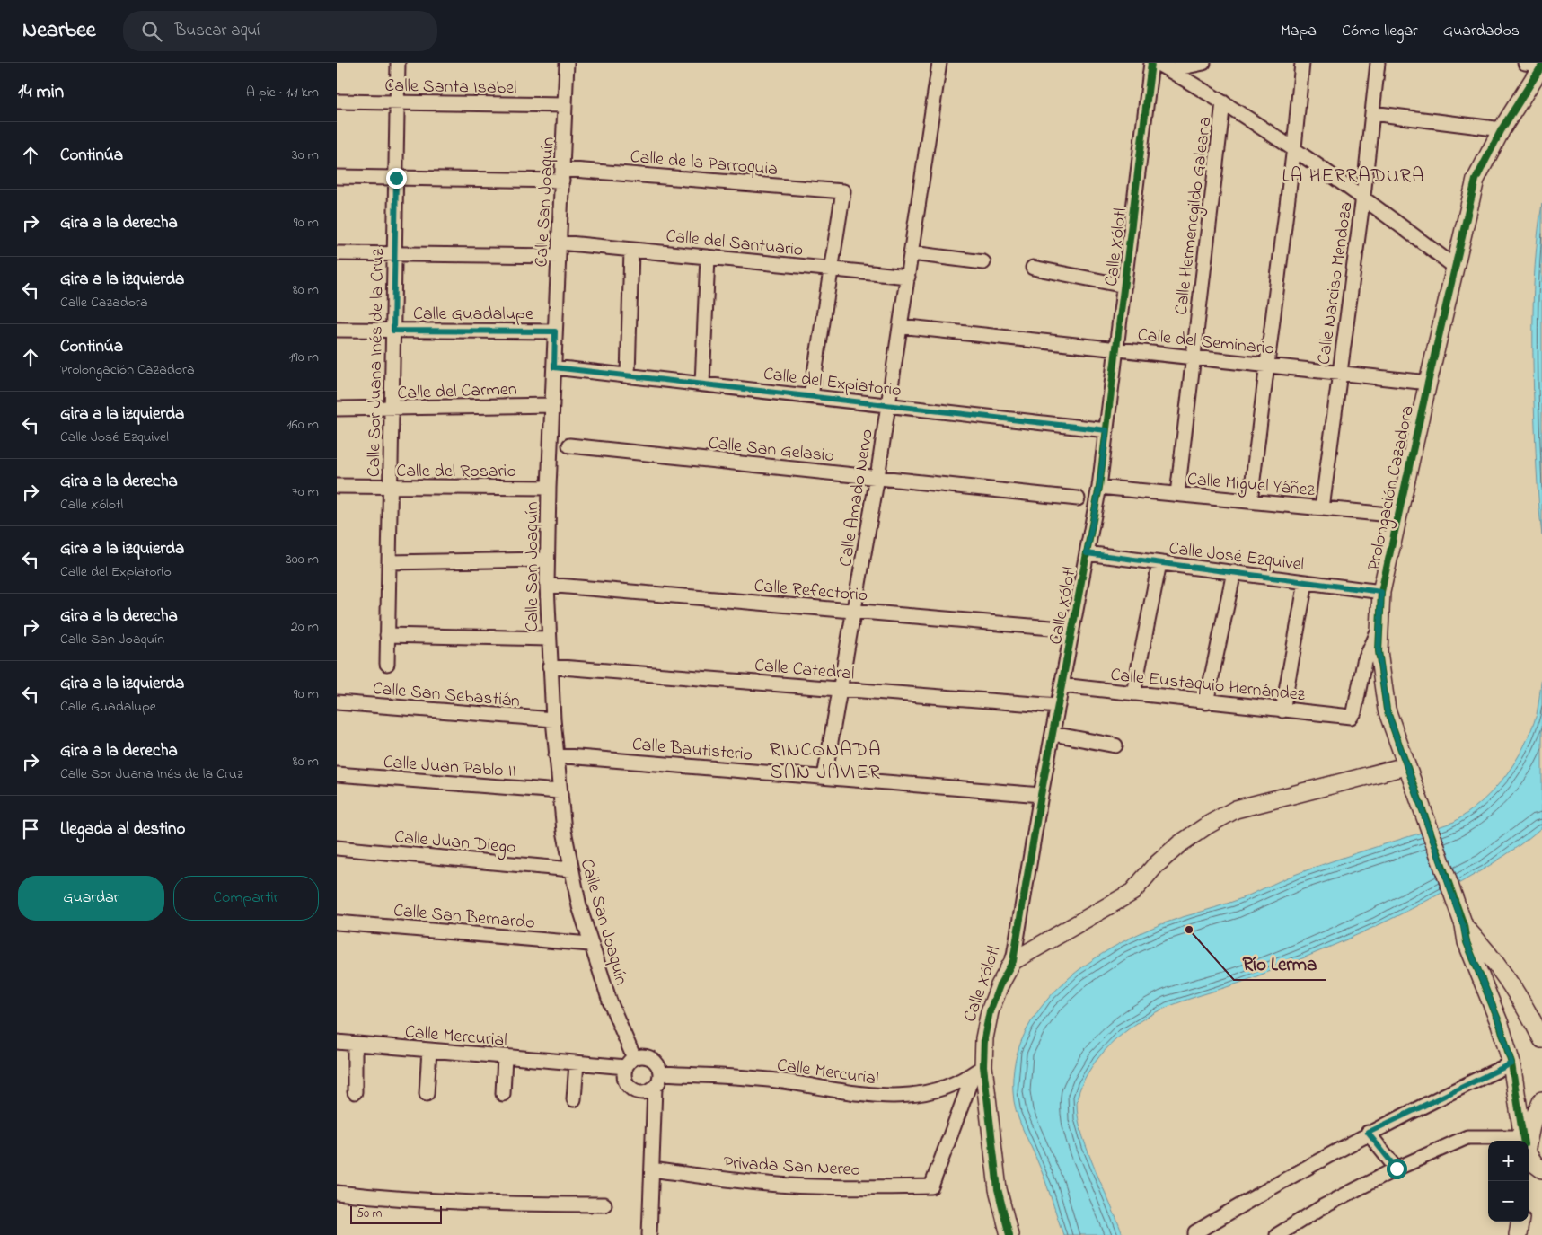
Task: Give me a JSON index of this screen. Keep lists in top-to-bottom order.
{
  "streets": {
    "street": [
      "Calle Santa Isabel",
      "Calle de la Parroquia",
      "Calle San Joaquín",
      "Calle Hermenegildo Galeana",
      "Calle del Santuario",
      "Calle Xólotl",
      "Calle Narciso Mendoza",
      "Calle Guadalupe",
      "Calle del Seminario",
      "Calle Sor Juana Inés de la Cruz",
      "Calle del Expiatorio",
      "Calle del Carmen",
      "Calle San Gelasio",
      "Calle del Rosario",
      "Calle Miguel Yáñez",
      "Prolongación Cazadora",
      "Calle Amado Nervo",
      "Calle José Ezquivel",
      "Calle Refectorio",
      "Calle Catedral",
      "Calle Eustaquio Hernández",
      "Calle San Sebastián",
      "Calle Bautisterio",
      "Calle Juan Pablo II",
      "Calle Juan Diego",
      "Calle San Bernardo",
      "Calle Mercurial",
      "Privada San Nereo"
    ]
  },
  "crossings": [
    ["Calle Santa Isabel", "Calle San Joaquín"],
    ["Calle Santa Isabel", "Calle Sor Juana Inés de la Cruz"],
    ["Calle de la Parroquia", "Calle San Joaquín"],
    ["Calle de la Parroquia", "Calle del Santuario"],
    ["Calle de la Parroquia", "Calle Sor Juana Inés de la Cruz"],
    ["Calle San Joaquín", "Calle del Santuario"],
    ["Calle San Joaquín", "Calle Guadalupe"],
    ["Calle San Joaquín", "Calle del Expiatorio"],
    ["Calle San Joaquín", "Calle del Carmen"],
    ["Calle San Joaquín", "Calle del Rosario"],
    ["Calle San Joaquín", "Calle Refectorio"],
    ["Calle San Joaquín", "Calle Catedral"],
    ["Calle San Joaquín", "Calle San Sebastián"],
    ["Calle San Joaquín", "Calle Bautisterio"],
    ["Calle San Joaquín", "Calle Juan Pablo II"],
    ["Calle San Joaquín", "Calle Juan Diego"],
    ["Calle San Joaquín", "Calle San Bernardo"],
    ["Calle San Joaquín", "Calle Mercurial"],
    ["Calle Hermenegildo Galeana", "Calle del Seminario"],
    ["Calle Hermenegildo Galeana", "Calle Miguel Yáñez"],
    ["Calle del Santuario", "Calle Sor Juana Inés de la Cruz"],
    ["Calle del Santuario", "Calle Amado Nervo"],
    ["Calle Xólotl", "Calle del Seminario"],
    ["Calle Xólotl", "Calle del Expiatorio"],
    ["Calle Xólotl", "Calle Miguel Yáñez"],
    ["Calle Xólotl", "Calle José Ezquivel"],
    ["Calle Xólotl", "Calle Refectorio"],
    ["Calle Xólotl", "Calle Catedral"],
    ["Calle Xólotl", "Calle Eustaquio Hernández"],
    ["Calle Xólotl", "Calle Bautisterio"],
    ["Calle Xólotl", "Calle Mercurial"],
    ["Calle Xólotl", "Privada San Nereo"],
    ["Calle Narciso Mendoza", "Calle del Seminario"],
    ["Calle Narciso Mendoza", "Calle Miguel Yáñez"],
    ["Calle Guadalupe", "Calle Sor Juana Inés de la Cruz"],
    ["Calle del Seminario", "Prolongación Cazadora"],
    ["Calle del Seminario", "Calle Amado Nervo"],
    ["Calle Sor Juana Inés de la Cruz", "Calle del Carmen"],
    ["Calle Sor Juana Inés de la Cruz", "Calle del Rosario"],
    ["Calle del Expiatorio", "Calle Amado Nervo"],
    ["Calle San Gelasio", "Calle Amado Nervo"],
    ["Calle Miguel Yáñez", "Prolongación Cazadora"],
    ["Prolongación Cazadora", "Calle José Ezquivel"],
    ["Prolongación Cazadora", "Calle Eustaquio Hernández"],
    ["Calle Amado Nervo", "Calle Refectorio"],
    ["Calle Amado Nervo", "Calle Catedral"],
    ["Calle Amado Nervo", "Calle Bautisterio"],
    ["Calle Mercurial", "Privada San Nereo"]
  ],
  "districts": ["LA HERRADURA", "RINCONADA SAN JAVIER"],
  "places": ["Río Lerma"],
  "scale_bar": "50 m",
  "page": {
    "header": "Nearbee",
    "search": "Buscar aquí",
    "nav": ["Mapa", "Cómo llegar", "Guardados"],
    "heading": ["14 min", "A pie · 1.1 km"],
    "list": [
      ["Continúa", "30 m"],
      ["Gira a la derecha", "90 m"],
      ["Gira a la izquierda", "Calle Cazadora", "80 m"],
      ["Continúa", "Prolongación Cazadora", "190 m"],
      ["Gira a la izquierda", "Calle José Ezquivel", "160 m"],
      ["Gira a la derecha", "Calle Xólotl", "70 m"],
      ["Gira a la izquierda", "Calle del Expiatorio", "300 m"],
      ["Gira a la derecha", "Calle San Joaquín", "20 m"],
      ["Gira a la izquierda", "Calle Guadalupe", "90 m"],
      ["Gira a la derecha", "Calle Sor Juana Inés de la Cruz", "80 m"],
      "Llegada al destino"
    ],
    "buttons": ["Guardar", "Compartir"],
    "map_buttons": ["+", "−"],
    "scale": "50 m"
  }
}
